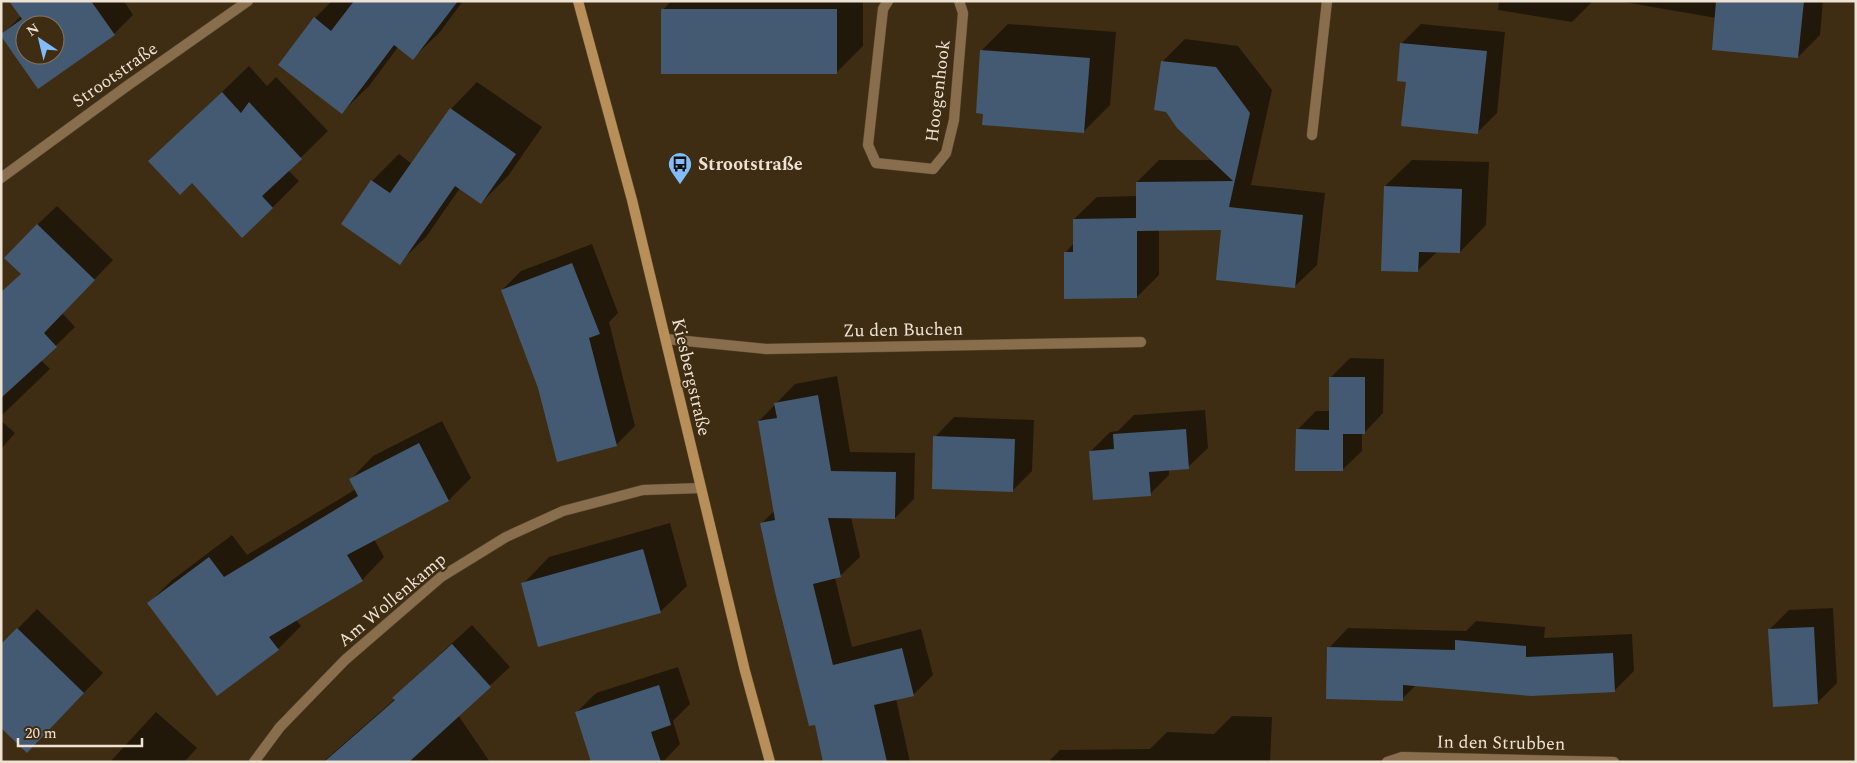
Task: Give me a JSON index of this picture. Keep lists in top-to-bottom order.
{
  "streets": {
    "street": [
      "Strootstraße",
      "Hoogenhook",
      "Zu den Buchen",
      "Kiesbergstraße",
      "Am Wollenkamp",
      "In den Strubben"
    ]
  },
  "crossings": [
    ["Zu den Buchen", "Kiesbergstraße"],
    ["Kiesbergstraße", "Am Wollenkamp"]
  ],
  "places": {
    "bus stop": ["Strootstraße"]
  },
  "scale_bar": "20 m",
  "north": "top left"
}
